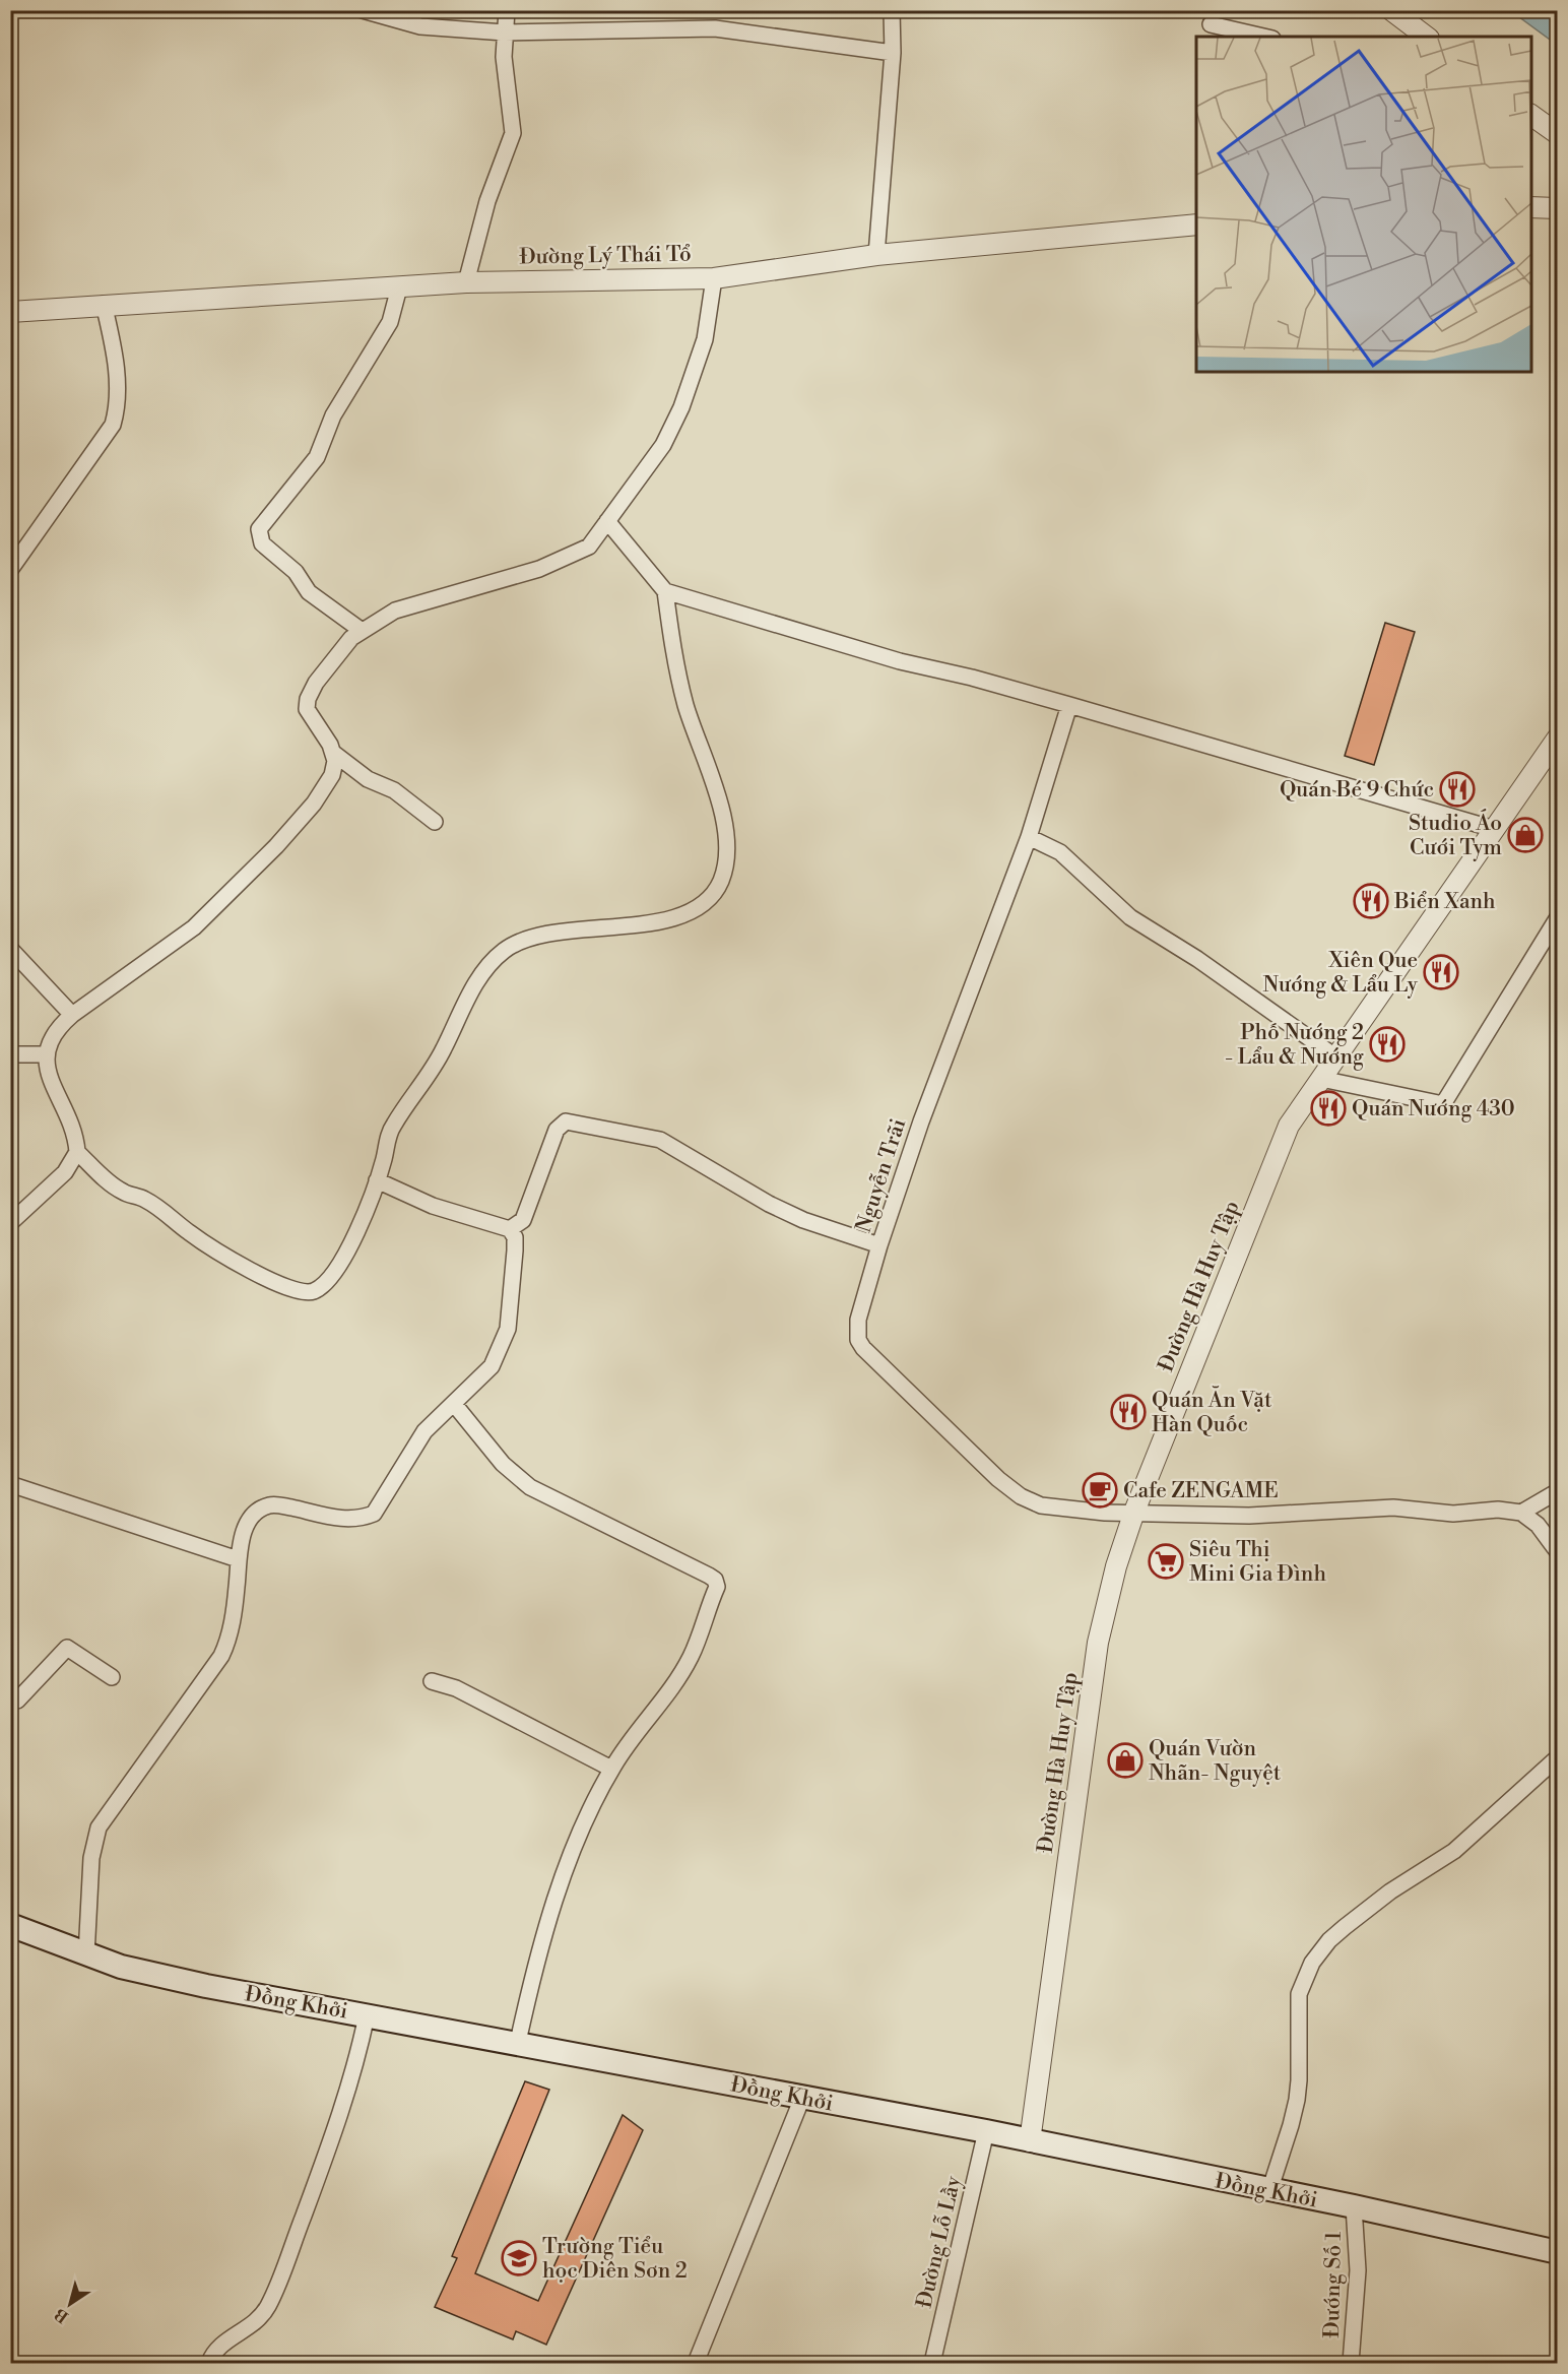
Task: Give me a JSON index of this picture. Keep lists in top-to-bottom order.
{
  "streets": {
    "main road": ["Đồng Khởi"],
    "street": [
      "Đường Lý Thái Tổ",
      "Nguyễn Trãi",
      "Đường Hà Huy Tập",
      "Đường Lỗ Lầy",
      "Đướng Số 1"
    ]
  },
  "crossings": [
    ["Nguyễn Trãi", "Đường Hà Huy Tập"],
    ["Đường Hà Huy Tập", "Đồng Khởi"],
    ["Đồng Khởi", "Đường Lỗ Lầy"],
    ["Đồng Khởi", "Đướng Số 1"]
  ],
  "places": {
    "restaurant": [
      "Quán Bé 9 Chức",
      "Biển Xanh",
      "Xiên Que Nướng & Lẩu Ly",
      "Phố Nướng 2 - Lẩu & Nướng",
      "Quán Nướng 430",
      "Quán Ăn Vặt Hàn Quốc"
    ],
    "shop": ["Studio Áo Cưới Tym", "Quán Vườn Nhãn- Nguyệt"],
    "cafe": ["Cafe ZENGAME"],
    "supermarket": ["Siêu Thị Mini Gia Đình"],
    "school or university": ["Trường Tiểu học Diên Sơn 2"]
  },
  "north": "bottom left"
}
